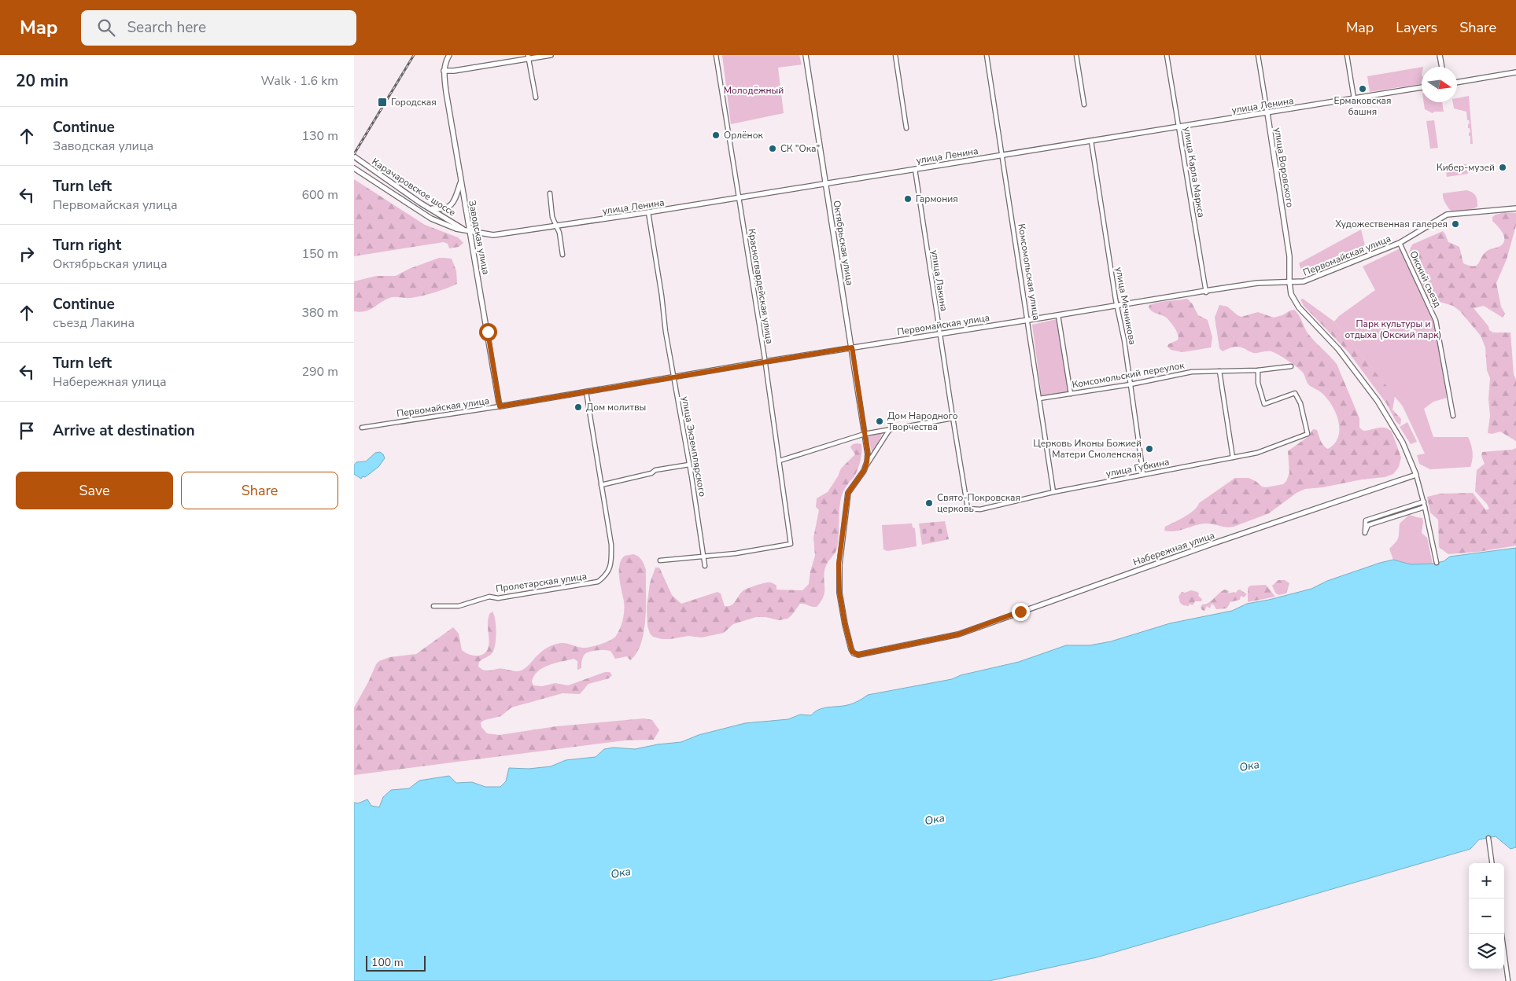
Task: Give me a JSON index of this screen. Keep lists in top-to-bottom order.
{
  "streets": {
    "street": [
      "улица Ленина",
      "улица Воровского",
      "улица Карла Маркса",
      "Карачаровское шоссе",
      "Заводская улица",
      "Октябрьская улица",
      "Первомайская улица",
      "Комсомольская улица",
      "Окский съезд",
      "улица Лакина",
      "Красногвардейская улица",
      "улица Мечникова",
      "Комсомольский переулок",
      "улица Экземплярского",
      "улица Губкина",
      "Набережная улица",
      "Пролетарская улица"
    ]
  },
  "crossings": [
    ["улица Ленина", "улица Воровского"],
    ["улица Ленина", "улица Карла Маркса"],
    ["улица Ленина", "Карачаровское шоссе"],
    ["улица Ленина", "Заводская улица"],
    ["улица Ленина", "Октябрьская улица"],
    ["улица Ленина", "Комсомольская улица"],
    ["улица Ленина", "улица Лакина"],
    ["улица Ленина", "Красногвардейская улица"],
    ["улица Ленина", "улица Мечникова"],
    ["улица Ленина", "улица Экземплярского"],
    ["улица Воровского", "Первомайская улица"],
    ["улица Воровского", "Набережная улица"],
    ["улица Карла Маркса", "Первомайская улица"],
    ["Карачаровское шоссе", "Заводская улица"],
    ["Заводская улица", "Первомайская улица"],
    ["Октябрьская улица", "Первомайская улица"],
    ["Октябрьская улица", "Набережная улица"],
    ["Первомайская улица", "Комсомольская улица"],
    ["Первомайская улица", "Окский съезд"],
    ["Первомайская улица", "улица Лакина"],
    ["Первомайская улица", "Красногвардейская улица"],
    ["Первомайская улица", "улица Мечникова"],
    ["Первомайская улица", "улица Экземплярского"],
    ["Первомайская улица", "Пролетарская улица"],
    ["Комсомольская улица", "Комсомольский переулок"],
    ["Комсомольская улица", "улица Губкина"],
    ["улица Лакина", "улица Губкина"],
    ["Красногвардейская улица", "улица Экземплярского"],
    ["улица Мечникова", "Комсомольский переулок"],
    ["улица Мечникова", "улица Губкина"],
    ["Комсомольский переулок", "улица Губкина"]
  ],
  "water": ["Ока"],
  "parks": ["Молодёжный", "Парк культуры и отдыха (Окский парк)"],
  "places": {
    "other": [
      "Ермаковская башня",
      "Орлёнок",
      "СК \"Ока\"",
      "Кибер-музей",
      "Гармония",
      "Художественная галерея",
      "Дом молитвы",
      "Дом Народного Творчества",
      "Церковь Иконы Божией Матери Смоленская",
      "Свято-Покровская церковь"
    ],
    "transit": ["Городская"]
  },
  "scale_bar": "100 m",
  "north": "right",
  "page": {
    "header": "Map",
    "search": "Search here",
    "nav": ["Map", "Layers", "Share"],
    "heading": ["20 min", "Walk · 1.6 km"],
    "list": [
      ["Continue", "Заводская улица", "130 m"],
      ["Turn left", "Первомайская улица", "600 m"],
      ["Turn right", "Октябрьская улица", "150 m"],
      ["Continue", "съезд Лакина", "380 m"],
      ["Turn left", "Набережная улица", "290 m"],
      "Arrive at destination"
    ],
    "buttons": ["Save", "Share"],
    "map_buttons": ["+", "−"],
    "scale": "100 m"
  }
}
